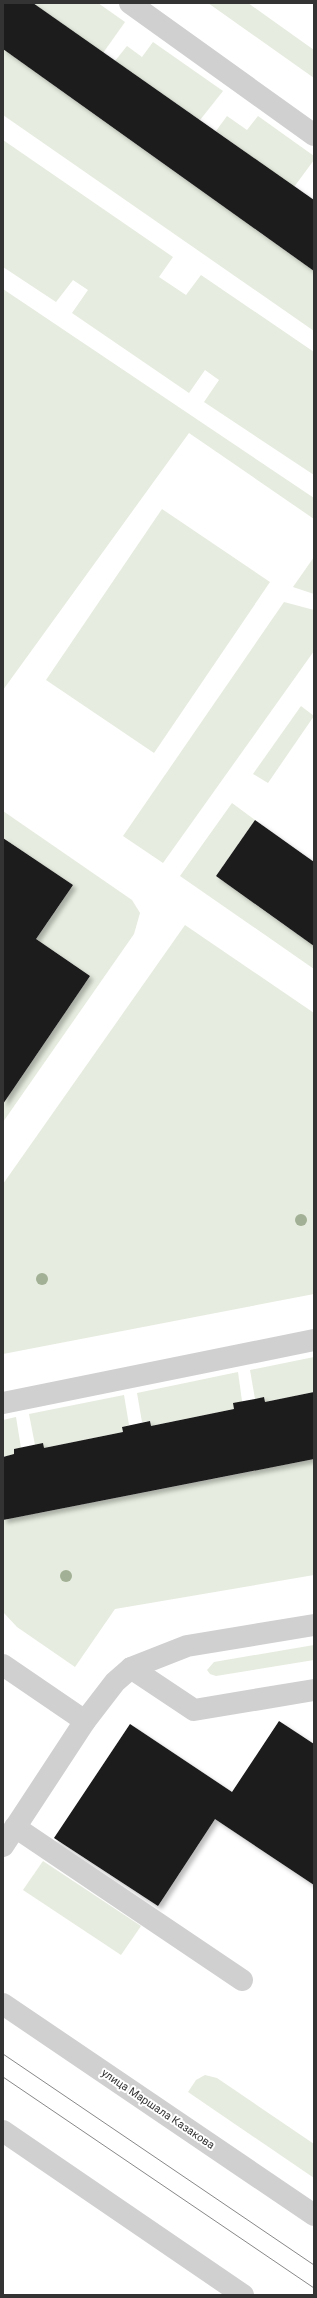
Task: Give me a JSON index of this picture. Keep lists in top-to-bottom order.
{
  "streets": {
    "street": ["улица Маршала Казакова"]
  }
}
